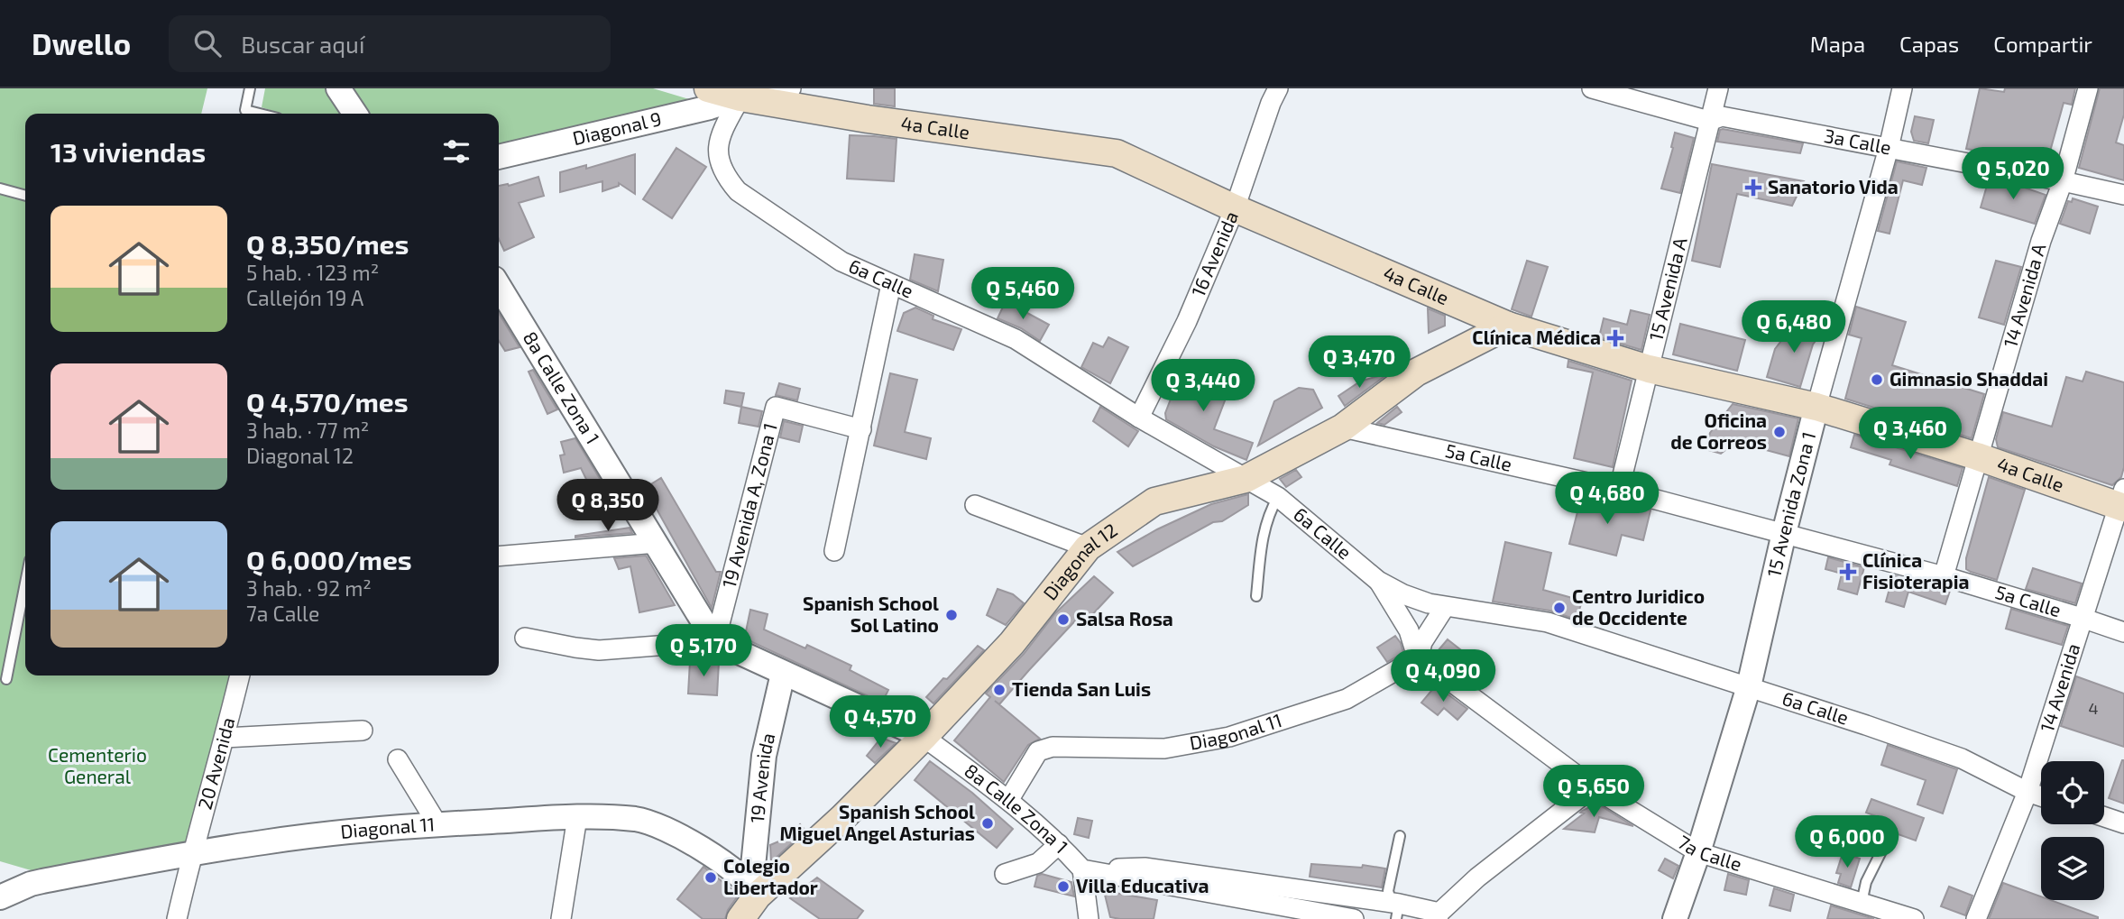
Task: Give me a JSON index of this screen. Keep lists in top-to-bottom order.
{
  "streets": {
    "main road": ["4a Calle", "Diagonal 12"],
    "street": [
      "Diagonal 9",
      "3a Calle",
      "16 Avenida",
      "6a Calle",
      "15 Avenida A",
      "14 Avenida A",
      "8a Calle Zona 1",
      "5a Calle",
      "19 Avenida A, Zona 1",
      "15 Avenida Zona 1",
      "14 Avenida",
      "Diagonal 11",
      "20 Avenida",
      "19 Avenida",
      "7a Calle"
    ]
  },
  "crossings": [
    ["4a Calle", "Diagonal 9"],
    ["4a Calle", "16 Avenida"],
    ["4a Calle", "6a Calle"],
    ["4a Calle", "15 Avenida A"],
    ["4a Calle", "14 Avenida A"],
    ["4a Calle", "15 Avenida Zona 1"],
    ["4a Calle", "Diagonal 12"],
    ["4a Calle", "14 Avenida"],
    ["Diagonal 9", "6a Calle"],
    ["3a Calle", "15 Avenida A"],
    ["3a Calle", "14 Avenida A"],
    ["3a Calle", "15 Avenida Zona 1"],
    ["16 Avenida", "6a Calle"],
    ["6a Calle", "15 Avenida Zona 1"],
    ["6a Calle", "Diagonal 12"],
    ["6a Calle", "14 Avenida"],
    ["15 Avenida A", "5a Calle"],
    ["14 Avenida A", "5a Calle"],
    ["8a Calle Zona 1", "19 Avenida A, Zona 1"],
    ["8a Calle Zona 1", "Diagonal 12"],
    ["8a Calle Zona 1", "Diagonal 11"],
    ["8a Calle Zona 1", "19 Avenida"],
    ["5a Calle", "15 Avenida Zona 1"],
    ["5a Calle", "Diagonal 12"],
    ["5a Calle", "14 Avenida"],
    ["15 Avenida Zona 1", "7a Calle"],
    ["Diagonal 12", "Diagonal 11"],
    ["Diagonal 12", "19 Avenida"],
    ["Diagonal 11", "20 Avenida"],
    ["Diagonal 11", "19 Avenida"],
    ["Diagonal 11", "7a Calle"]
  ],
  "parks": ["Cementerio General"],
  "places": {
    "health": ["Sanatorio Vida", "Clínica Médica", "Clínica Fisioterapia"],
    "other": [
      "Gimnasio Shaddai",
      "Oficina de Correos",
      "Centro Juridico de Occidente",
      "Spanish School Sol Latino",
      "Salsa Rosa",
      "Tienda San Luis",
      "Spanish School Miguel Angel Asturias",
      "Colegio Libertador",
      "Villa Educativa"
    ]
  },
  "house_numbers": ["4"],
  "page": {
    "header": "Dwello",
    "search": "Buscar aquí",
    "nav": ["Mapa", "Capas", "Compartir"],
    "heading": "13 viviendas",
    "price": [
      "Q 5,020",
      "Q 5,460",
      "Q 6,480",
      "Q 3,470",
      "Q 3,440",
      "Q 3,460",
      "Q 4,680",
      "Q 8,350",
      "Q 5,170",
      "Q 4,090",
      "Q 4,570",
      "Q 5,650",
      "Q 6,000"
    ],
    "list": [
      {
        "name": "Q 8,350/mes",
        "note": "5 hab. · 123 m² · Callejón 19 A"
      },
      {
        "name": "Q 4,570/mes",
        "note": "3 hab. · 77 m² · Diagonal 12"
      },
      {
        "name": "Q 6,000/mes",
        "note": "3 hab. · 92 m² · 7a Calle"
      }
    ]
  }
}
